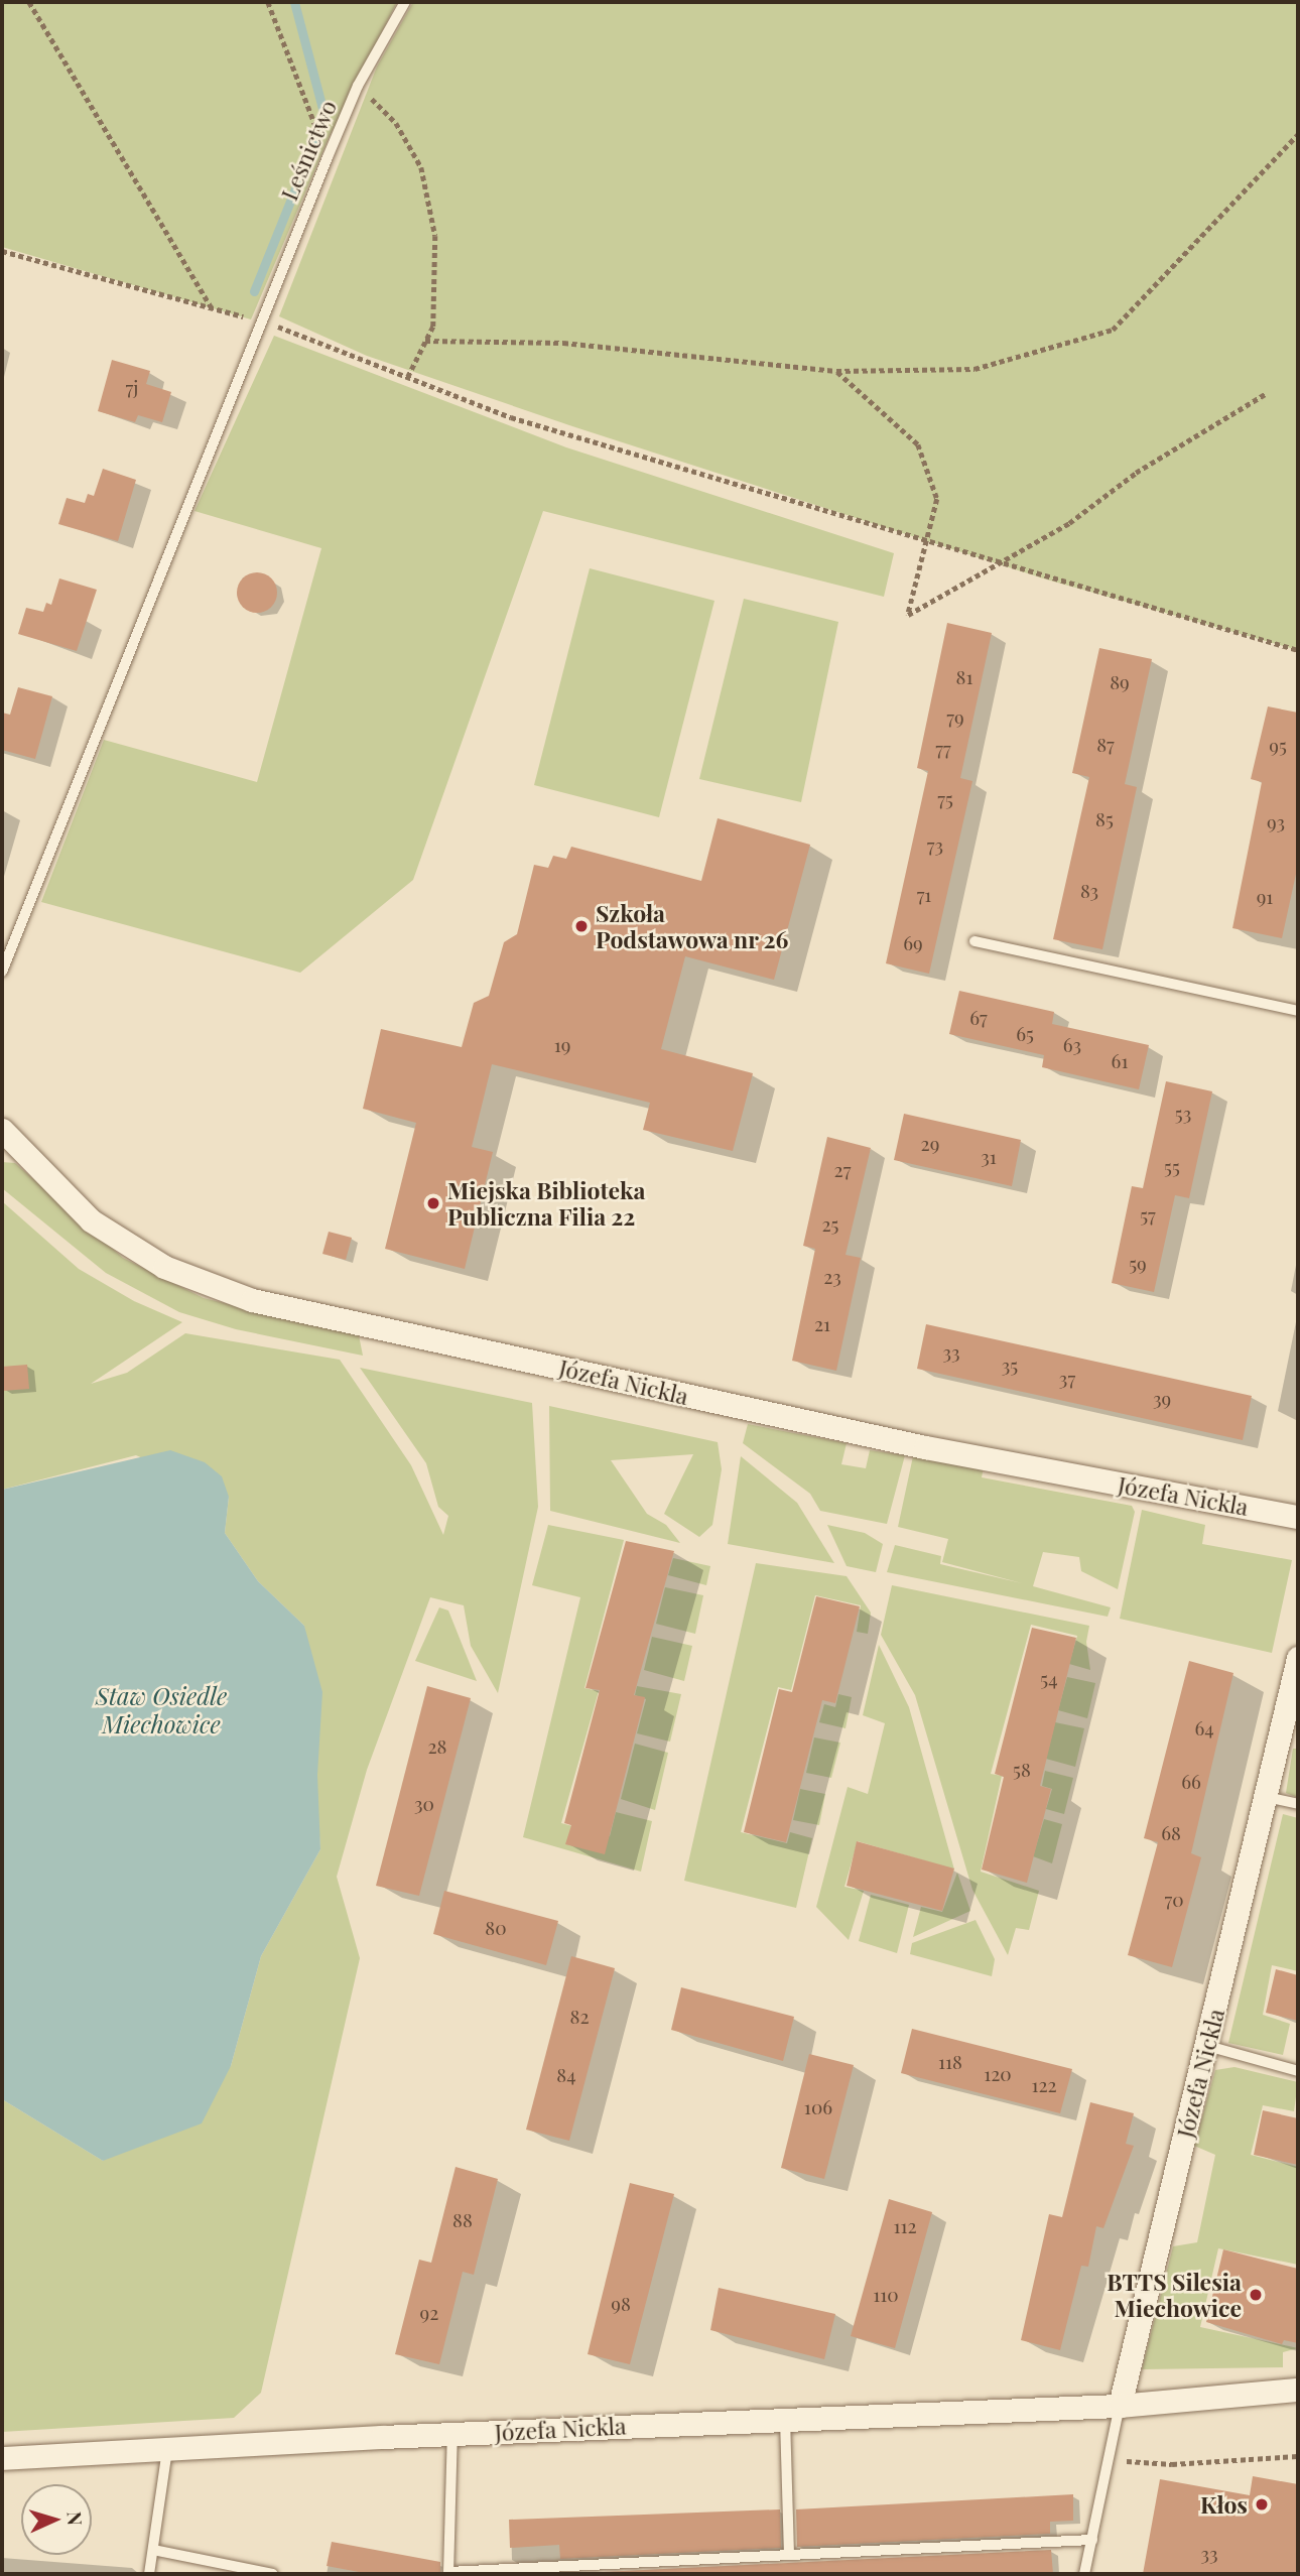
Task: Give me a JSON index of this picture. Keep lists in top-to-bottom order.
{
  "streets": {
    "street": ["Józefa Nickla"],
    "lane": ["Leśnictwo"]
  },
  "water": ["Staw Osiedle Miechowice"],
  "places": [
    "Szkoła Podstawowa nr 26",
    "Miejska Biblioteka Publiczna Filia 22",
    "BTTS Silesia Miechowice",
    "Kłos"
  ],
  "house_numbers": [
    "7j",
    "81",
    "89",
    "79",
    "87",
    "95",
    "77",
    "75",
    "85",
    "93",
    "73",
    "83",
    "71",
    "91",
    "69",
    "67",
    "65",
    "19",
    "63",
    "61",
    "53",
    "29",
    "31",
    "55",
    "27",
    "57",
    "25",
    "59",
    "23",
    "21",
    "33",
    "35",
    "37",
    "39",
    "54",
    "64",
    "28",
    "58",
    "66",
    "30",
    "68",
    "70",
    "80",
    "82",
    "118",
    "120",
    "84",
    "122",
    "106",
    "88",
    "112",
    "110",
    "98",
    "92",
    "33"
  ],
  "north": "right"
}
